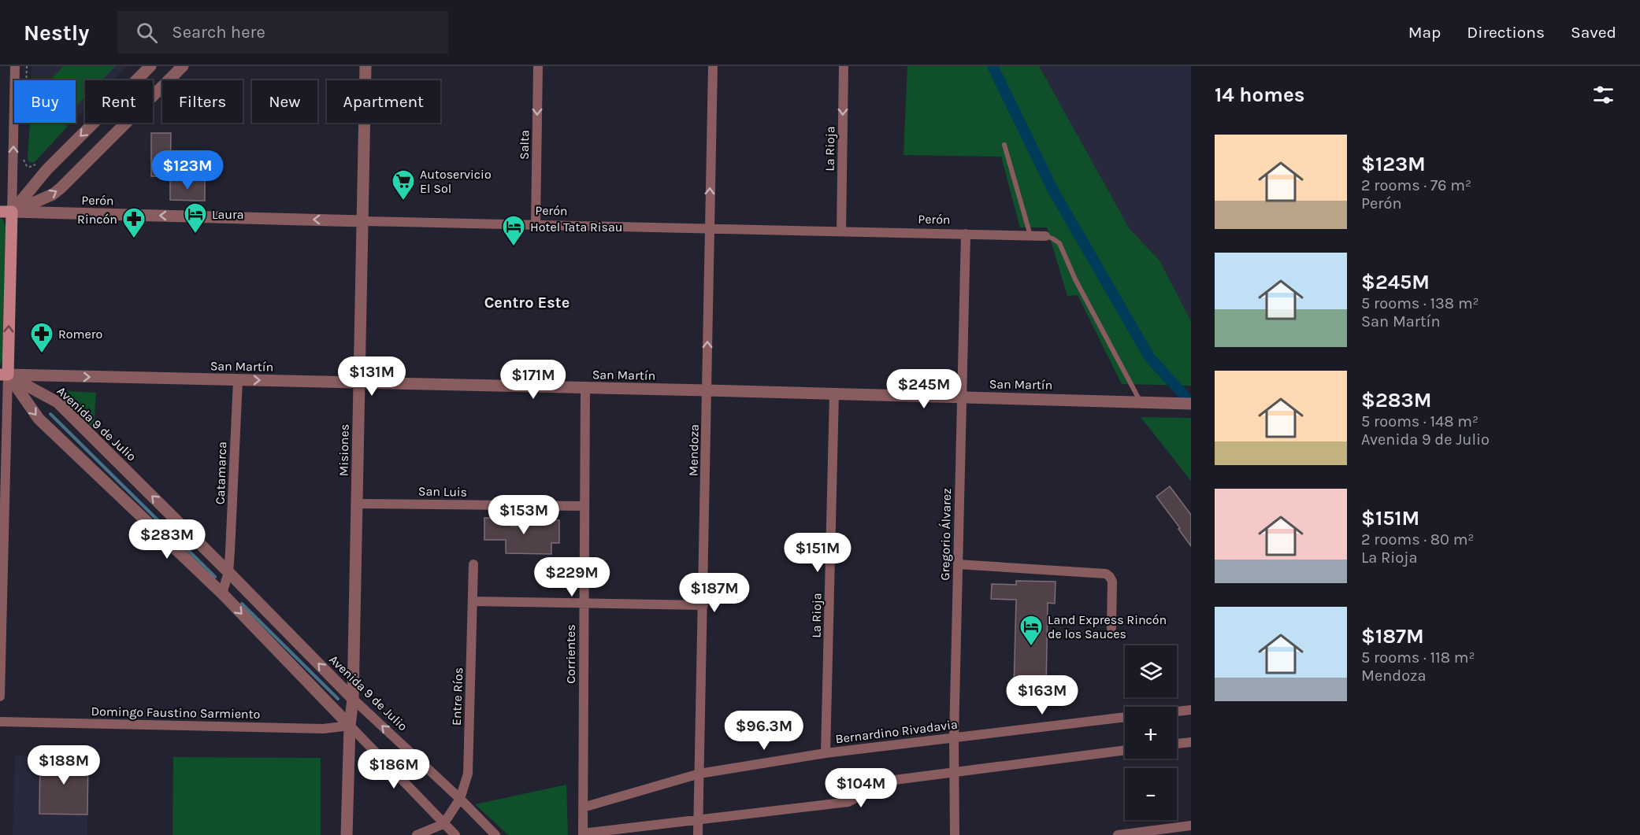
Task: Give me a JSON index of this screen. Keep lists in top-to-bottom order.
{
  "streets": {
    "street": [
      "Salta",
      "La Rioja",
      "Perón",
      "San Martín",
      "Avenida 9 de Julio",
      "Misiones",
      "Mendoza",
      "Catamarca",
      "San Luis",
      "Gregorio Álvarez",
      "Corrientes",
      "Entre Ríos",
      "Domingo Faustino Sarmiento",
      "Bernardino Rivadavia"
    ]
  },
  "crossings": [
    ["Salta", "Perón"],
    ["La Rioja", "Perón"],
    ["La Rioja", "San Martín"],
    ["La Rioja", "Bernardino Rivadavia"],
    ["Perón", "Misiones"],
    ["Perón", "Mendoza"],
    ["Perón", "Gregorio Álvarez"],
    ["San Martín", "Avenida 9 de Julio"],
    ["San Martín", "Misiones"],
    ["San Martín", "Mendoza"],
    ["San Martín", "Catamarca"],
    ["San Martín", "Gregorio Álvarez"],
    ["San Martín", "Corrientes"],
    ["Avenida 9 de Julio", "Misiones"],
    ["Avenida 9 de Julio", "Catamarca"],
    ["Avenida 9 de Julio", "Entre Ríos"],
    ["Misiones", "San Luis"],
    ["Misiones", "Domingo Faustino Sarmiento"],
    ["Mendoza", "Bernardino Rivadavia"],
    ["San Luis", "Corrientes"],
    ["Gregorio Álvarez", "Bernardino Rivadavia"],
    ["Corrientes", "Bernardino Rivadavia"]
  ],
  "one_way": ["Salta", "Mendoza"],
  "districts": ["Centro Este"],
  "places": {
    "supermarket": ["Autoservicio El Sol"],
    "hotel": ["Laura", "Hotel Tata Risau", "Land Express Rincón de los Sauces"],
    "pharmacy": ["Rincón", "Romero"]
  },
  "page": {
    "header": "Nestly",
    "search": "Search here",
    "nav": ["Map", "Directions", "Saved"],
    "heading": "14 homes",
    "chip": [
      "Buy",
      "Rent",
      "Filters",
      "New",
      "Apartment"
    ],
    "list": [
      {
        "name": "$123M",
        "note": "2 rooms · 76 m² · Perón"
      },
      {
        "name": "$245M",
        "note": "5 rooms · 138 m² · San Martín"
      },
      {
        "name": "$283M",
        "note": "5 rooms · 148 m² · Avenida 9 de Julio"
      },
      {
        "name": "$151M",
        "note": "2 rooms · 80 m² · La Rioja"
      },
      {
        "name": "$187M",
        "note": "5 rooms · 118 m² · Mendoza"
      }
    ],
    "price": [
      "$123M",
      "$131M",
      "$171M",
      "$245M",
      "$153M",
      "$283M",
      "$151M",
      "$229M",
      "$187M",
      "$163M",
      "$96.3M",
      "$188M",
      "$186M",
      "$104M"
    ],
    "map_buttons": ["+", "−"]
  }
}
